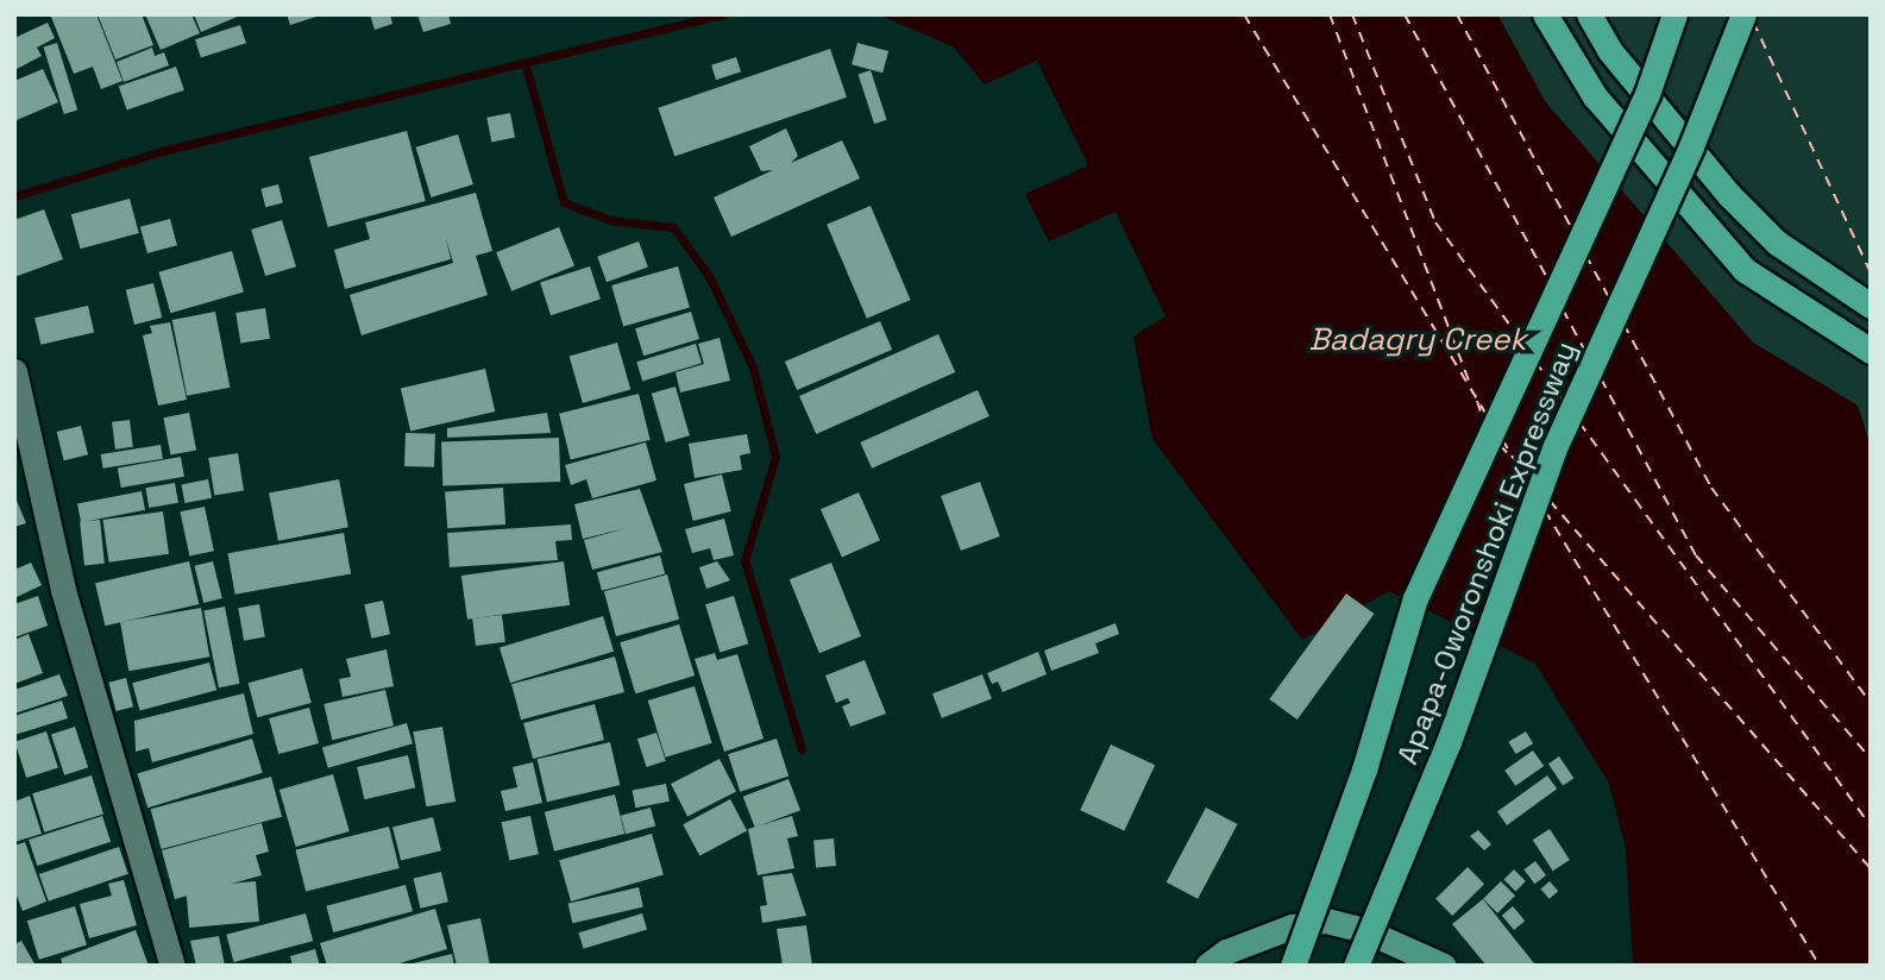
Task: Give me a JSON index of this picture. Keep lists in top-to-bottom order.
{
  "streets": {
    "highway": ["Apapa-Oworonshoki Expressway"]
  },
  "water": ["Badagry Creek"]
}
